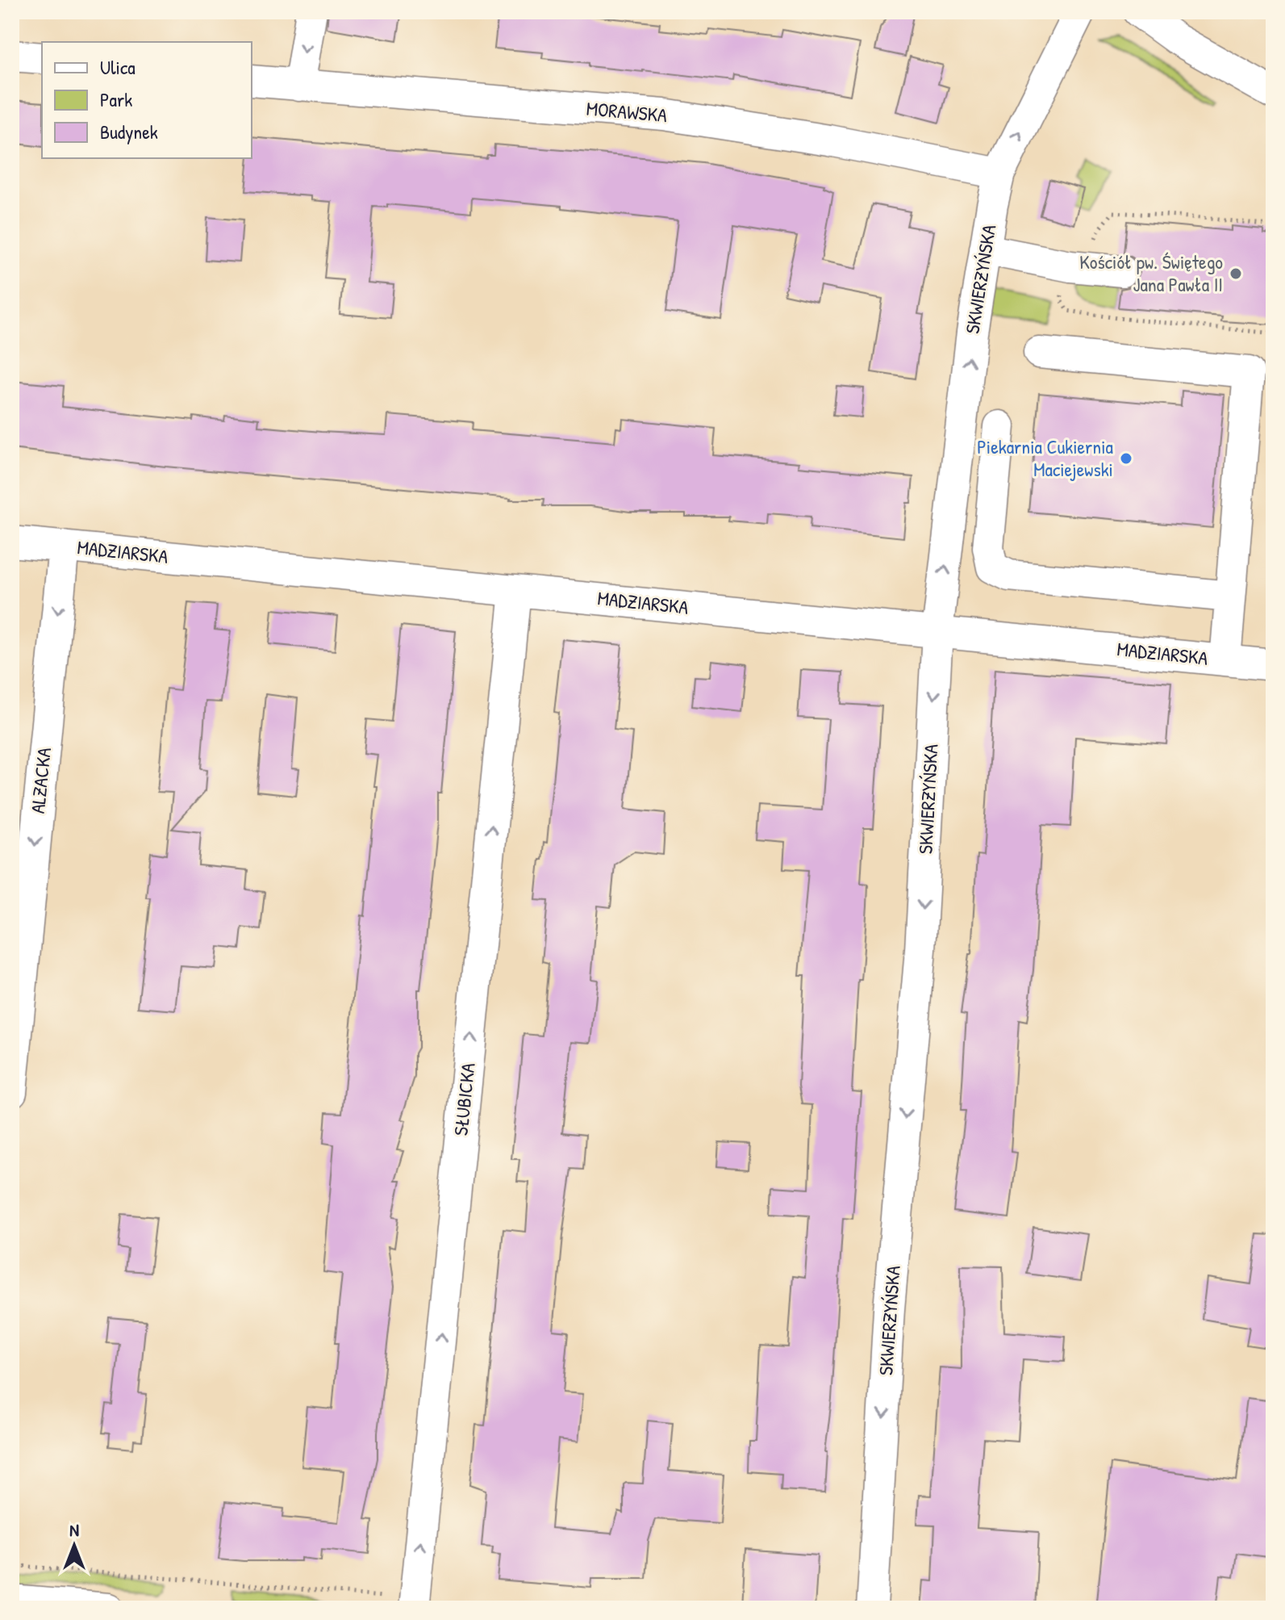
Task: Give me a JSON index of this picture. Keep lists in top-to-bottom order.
{
  "streets": {
    "street": [
      "MORAWSKA",
      "SKWIERZYŃSKA",
      "MADZIARSKA",
      "ALZACKA",
      "SŁUBICKA"
    ]
  },
  "crossings": [
    ["MORAWSKA", "SKWIERZYŃSKA"],
    ["SKWIERZYŃSKA", "MADZIARSKA"],
    ["MADZIARSKA", "ALZACKA"],
    ["MADZIARSKA", "SŁUBICKA"]
  ],
  "one_way": ["ALZACKA", "SŁUBICKA"],
  "places": ["Kościół pw. Świętego Jana Pawła II", "Piekarnia Cukiernia Maciejewski"],
  "legend": ["Ulica", "Park", "Budynek"],
  "north": "top"
}
